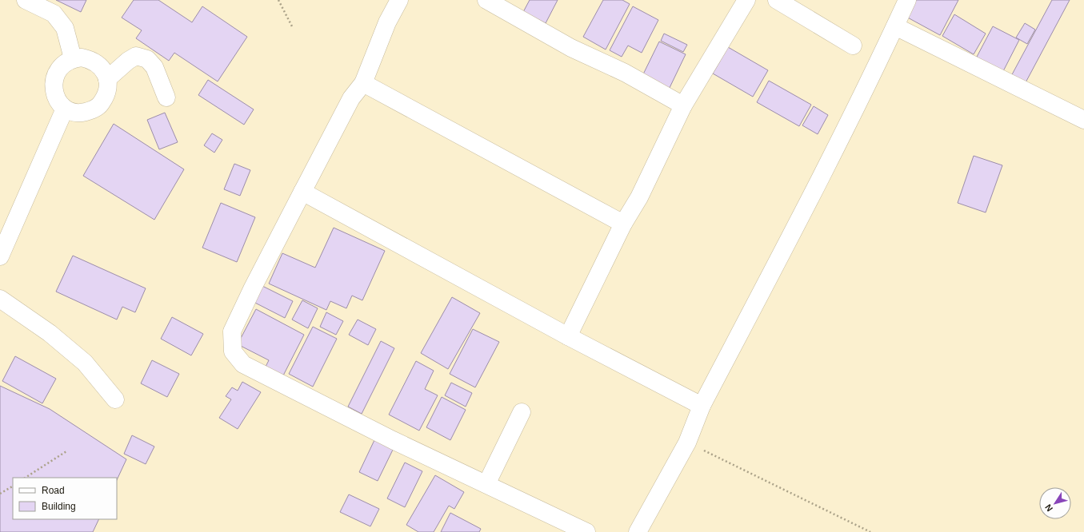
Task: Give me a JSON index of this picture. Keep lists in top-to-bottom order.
{
  "legend": ["Road", "Building"],
  "north": "bottom left"
}
